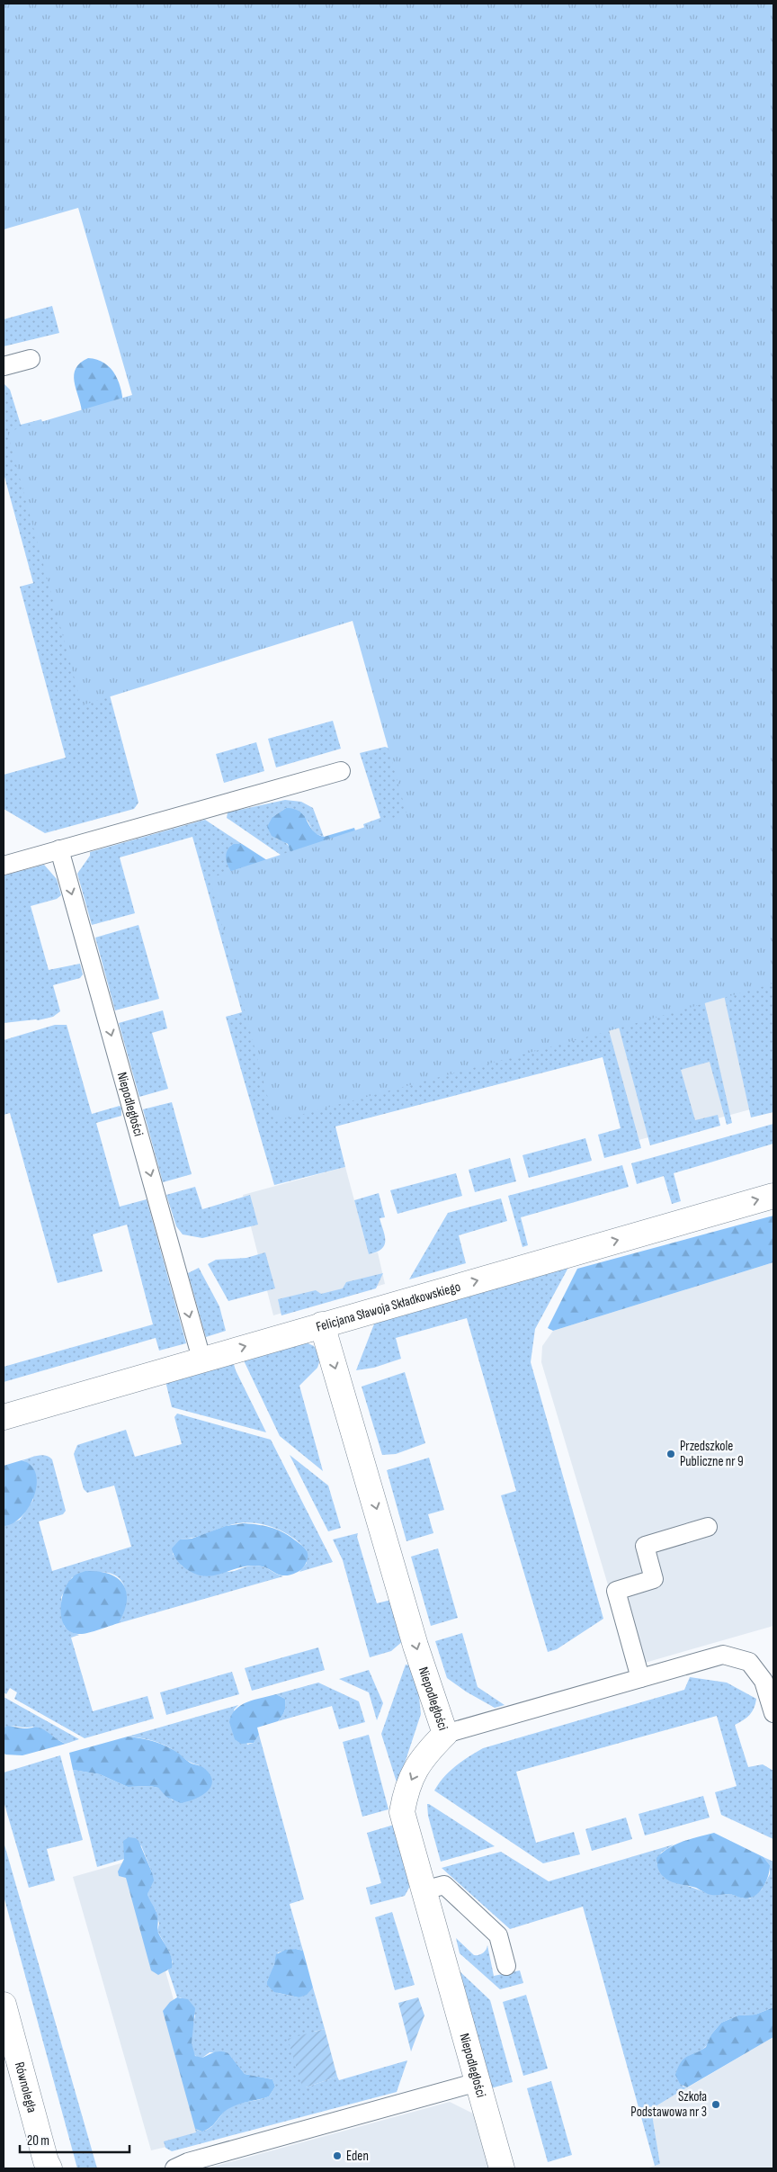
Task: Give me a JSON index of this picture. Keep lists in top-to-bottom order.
{
  "streets": {
    "street": ["Niepodległości", "Felicjana Sławoja Składkowskiego", "Równoległa"]
  },
  "crossings": [
    ["Niepodległości", "Felicjana Sławoja Składkowskiego"]
  ],
  "one_way": ["Niepodległości", "Felicjana Sławoja Składkowskiego"],
  "places": ["Przedszkole Publiczne nr 9", "Szkoła Podstawowa nr 3", "Eden"],
  "scale_bar": "20 m"
}
